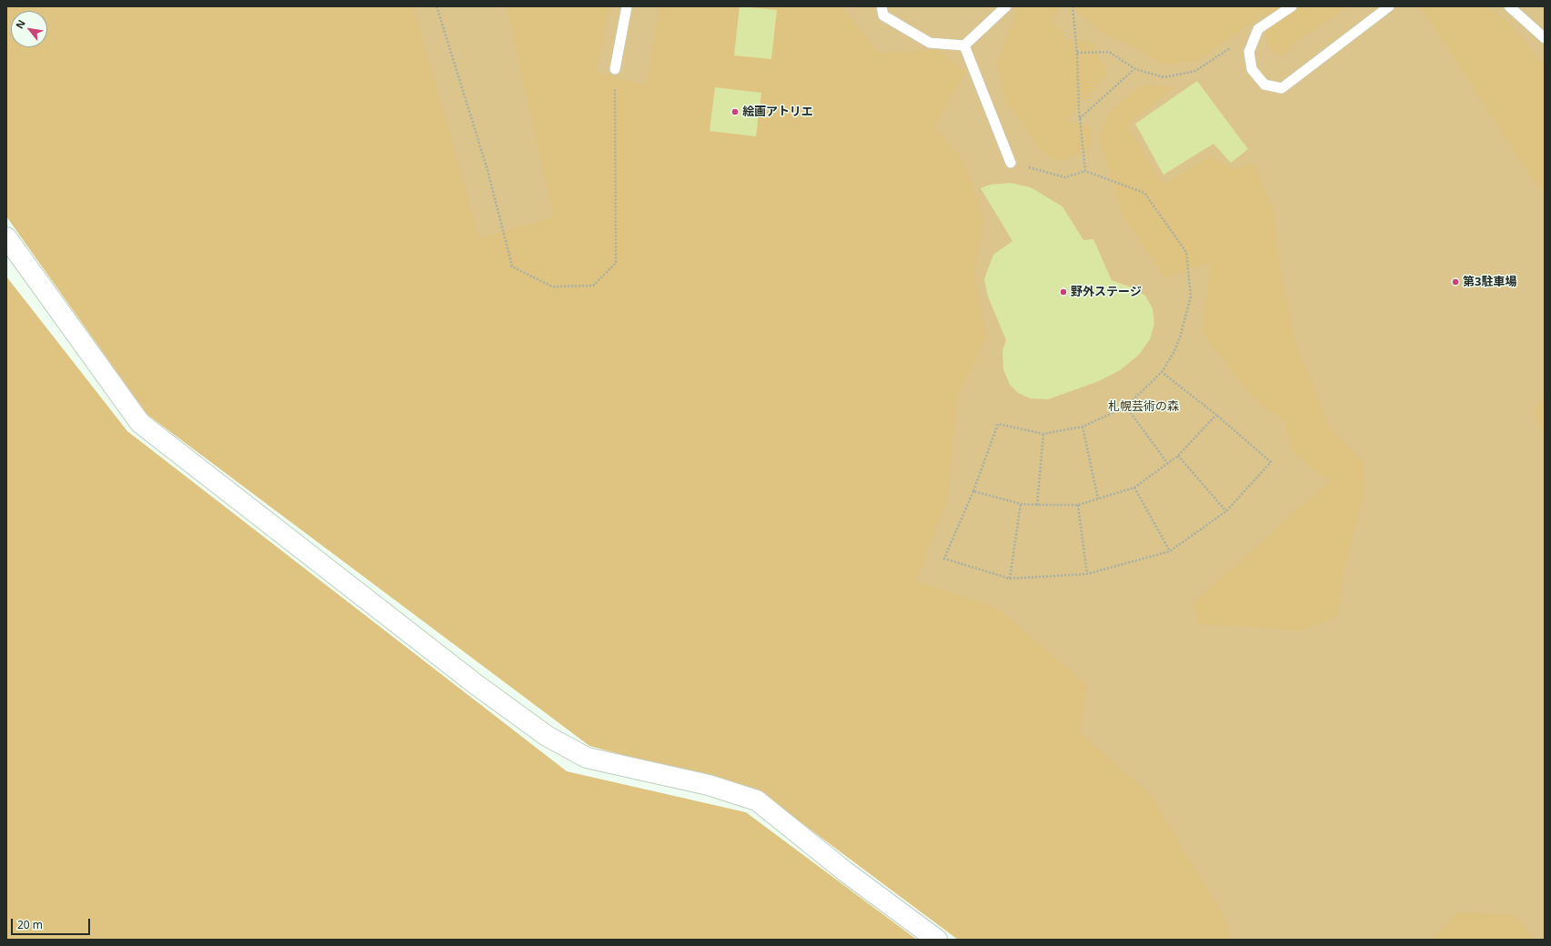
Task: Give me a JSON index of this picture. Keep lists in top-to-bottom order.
{
  "parks": ["札幌芸術の森"],
  "places": ["絵画アトリエ", "第3駐車場", "野外ステージ"],
  "scale_bar": "20 m",
  "north": "top left"
}
